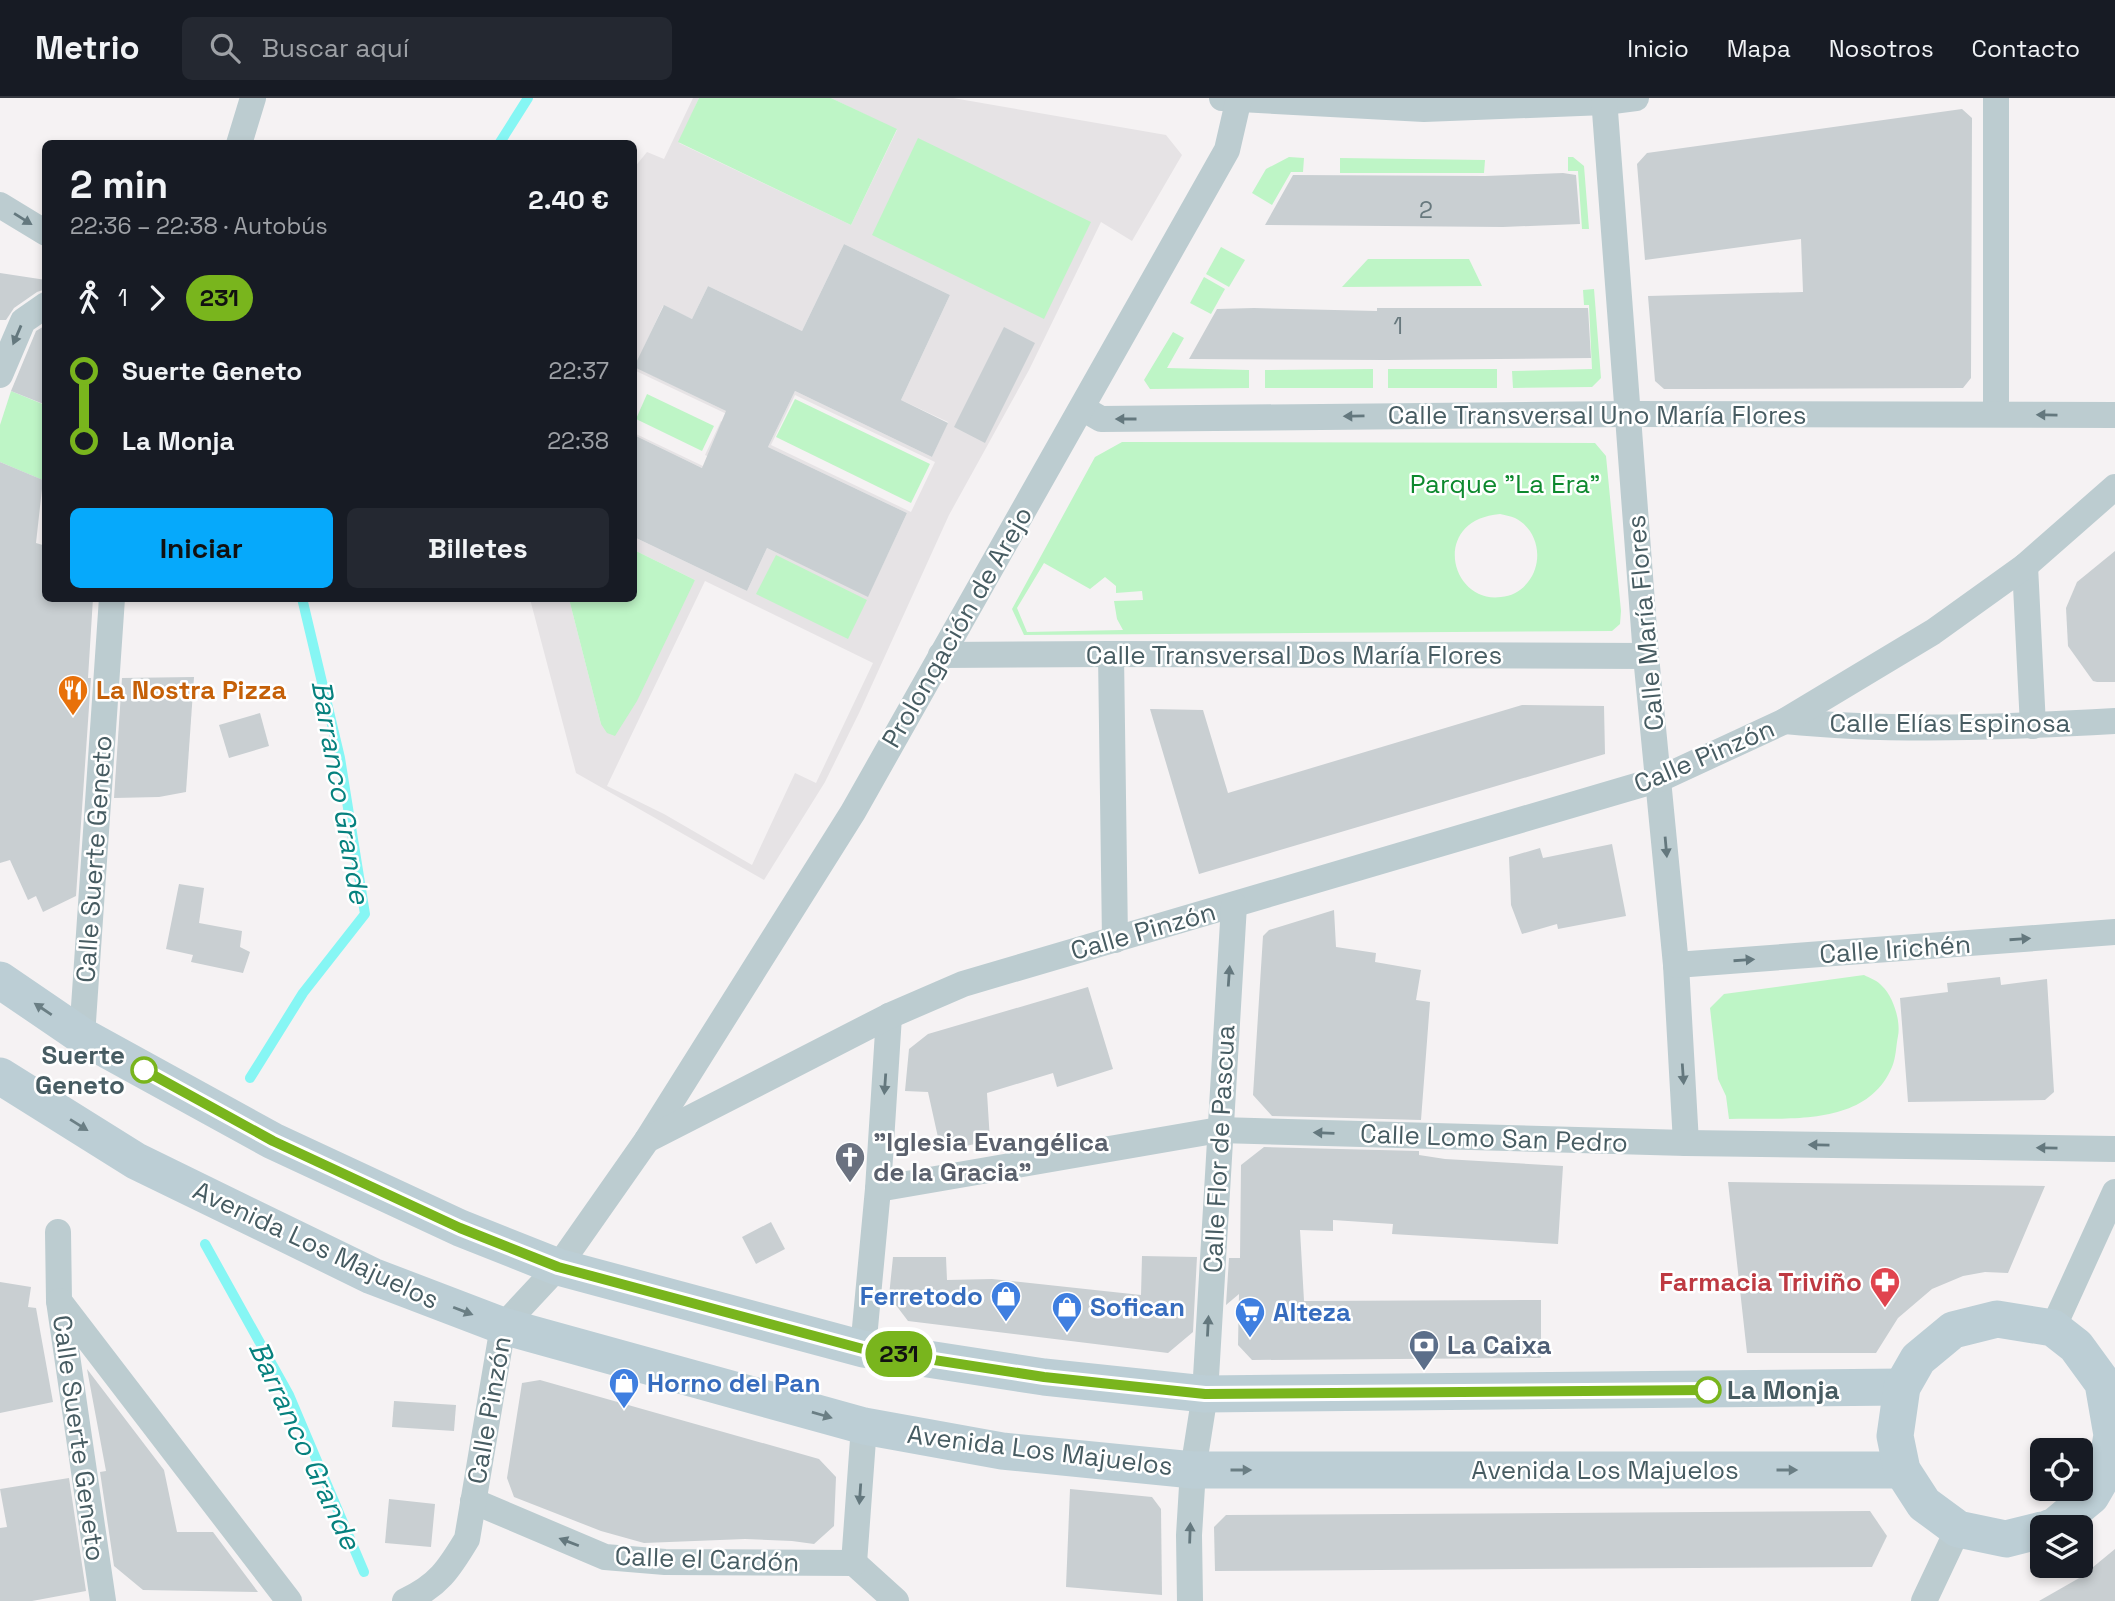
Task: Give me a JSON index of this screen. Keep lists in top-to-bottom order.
{
  "streets": {
    "street": [
      "Calle Transversal Uno María Flores",
      "Calle María Flores",
      "Prolongación de Arejo",
      "Calle Transversal Dos María Flores",
      "Calle Elías Espinosa",
      "Calle Pinzón",
      "Calle Suerte Geneto",
      "Calle Irichén",
      "Calle Lomo San Pedro",
      "Calle Flor de Pascua",
      "Avenida Los Majuelos",
      "Calle el Cardón"
    ]
  },
  "crossings": [
    ["Calle Transversal Uno María Flores", "Calle María Flores"],
    ["Calle Transversal Uno María Flores", "Prolongación de Arejo"],
    ["Calle María Flores", "Calle Transversal Dos María Flores"],
    ["Calle María Flores", "Calle Pinzón"],
    ["Calle María Flores", "Calle Irichén"],
    ["Calle María Flores", "Calle Lomo San Pedro"],
    ["Prolongación de Arejo", "Calle Transversal Dos María Flores"],
    ["Prolongación de Arejo", "Calle Pinzón"],
    ["Calle Elías Espinosa", "Calle Pinzón"],
    ["Calle Pinzón", "Calle Flor de Pascua"],
    ["Calle Pinzón", "Avenida Los Majuelos"],
    ["Calle Pinzón", "Calle el Cardón"],
    ["Calle Lomo San Pedro", "Calle Flor de Pascua"],
    ["Calle Flor de Pascua", "Avenida Los Majuelos"]
  ],
  "one_way": [
    "Calle Transversal Uno María Flores",
    "Calle Irichén",
    "Calle Lomo San Pedro",
    "Calle Flor de Pascua",
    "Calle el Cardón"
  ],
  "water": ["Barranco Grande"],
  "parks": ["Parque \"La Era\""],
  "places": {
    "restaurant": ["La Nostra Pizza"],
    "other": ["Suerte Geneto", "La Monja"],
    "church": ["\"Iglesia Evangélica de la Gracia\""],
    "pharmacy": ["Farmacia Triviño"],
    "shop": ["Ferretodo", "Sofican", "Horno del Pan"],
    "supermarket": ["Alteza"],
    "bank": ["La Caixa"]
  },
  "lines": ["bus line 231"],
  "house_numbers": ["2", "1"],
  "page": {
    "header": "Metrio",
    "search": "Buscar aquí",
    "nav": [
      "Inicio",
      "Mapa",
      "Nosotros",
      "Contacto"
    ],
    "on_map": "231",
    "heading": ["2 min", "22:36 – 22:38 · Autobús", "2.40 €"],
    "legs": ["1", "231"],
    "list": [
      {
        "name": "Suerte Geneto",
        "value": "22:37"
      },
      {
        "name": "La Monja",
        "value": "22:38"
      }
    ],
    "buttons": ["Iniciar", "Billetes"]
  }
}
